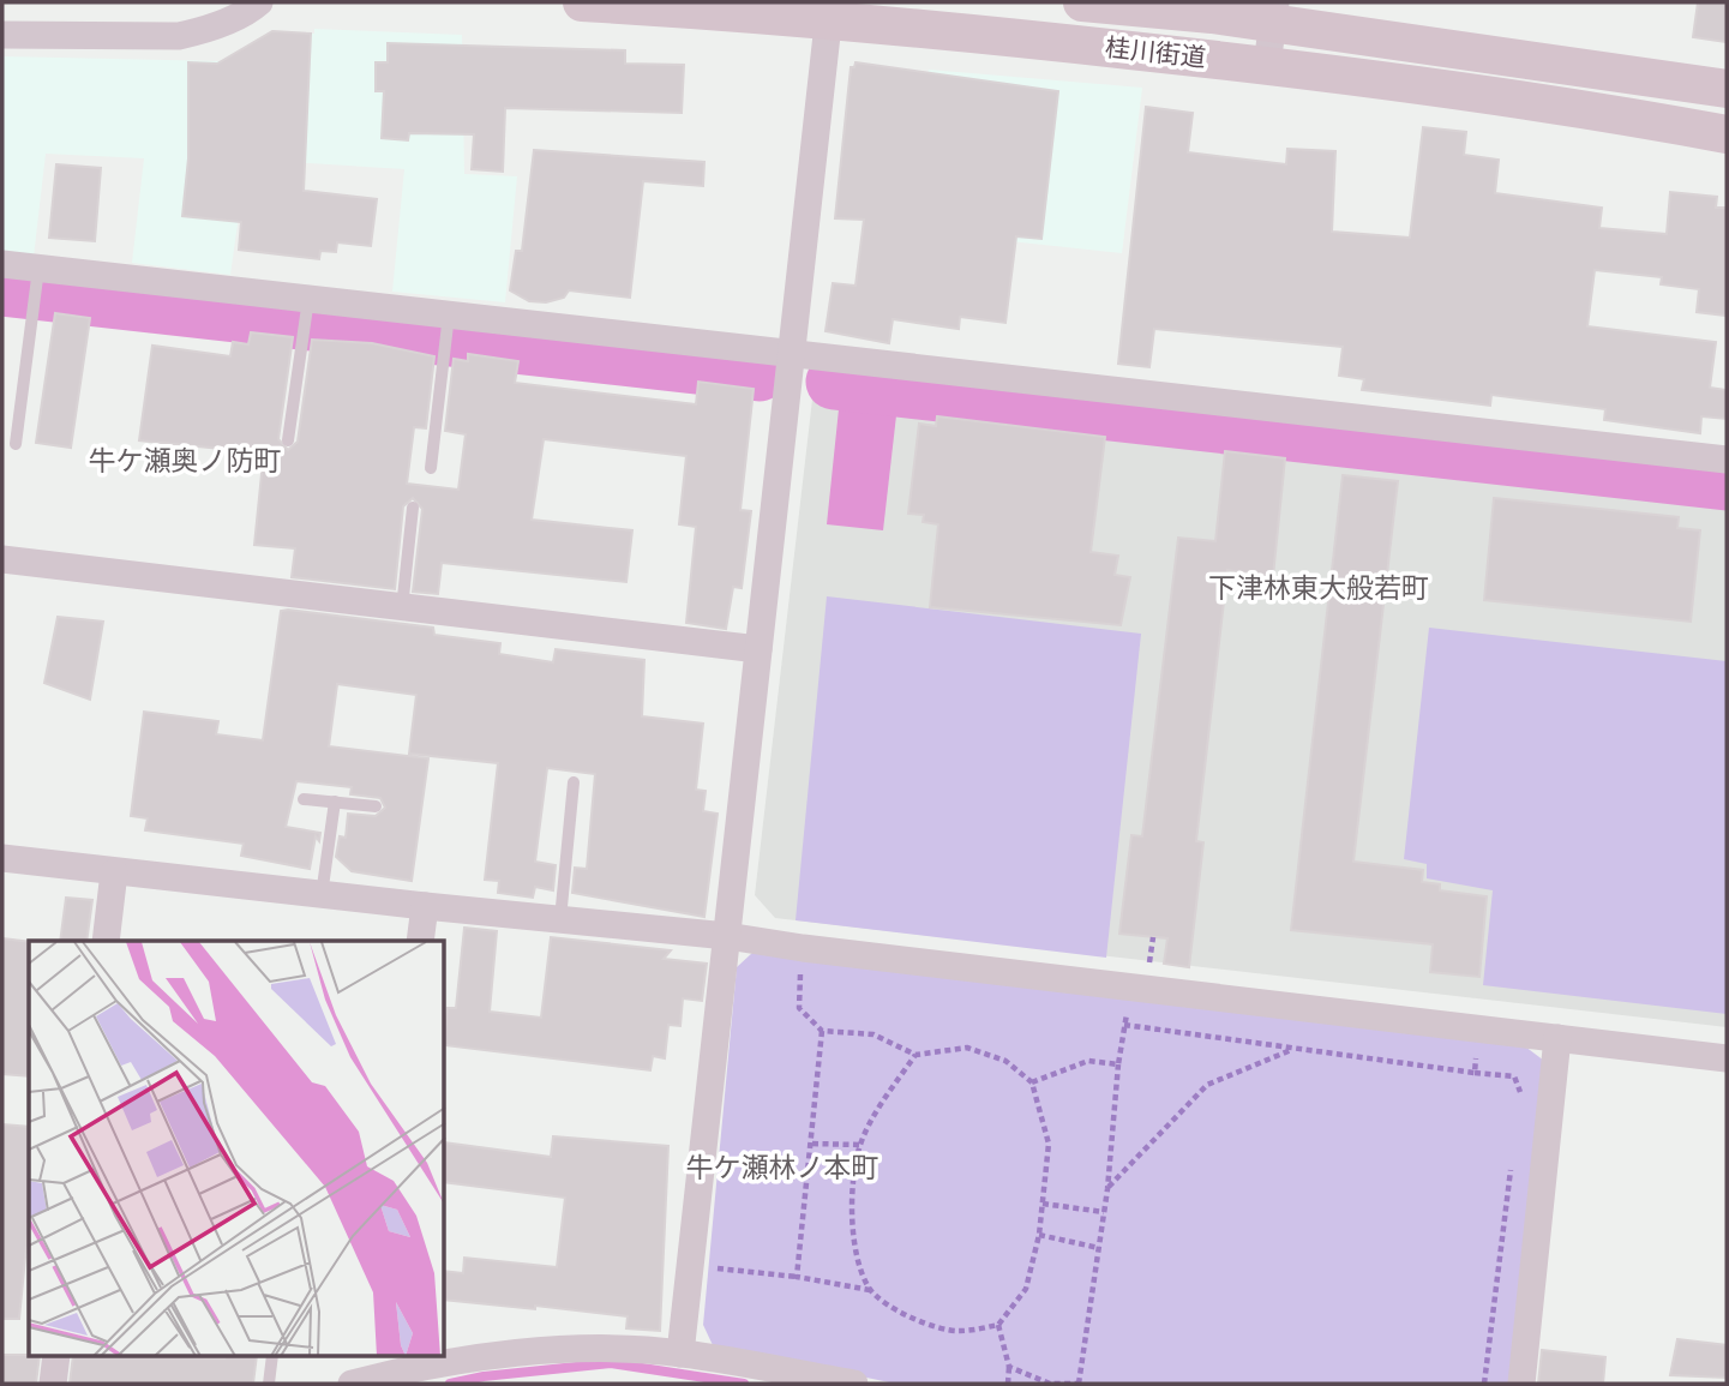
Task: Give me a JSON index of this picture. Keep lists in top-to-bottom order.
{
  "streets": {
    "street": ["桂川街道"]
  },
  "districts": ["牛ケ瀬奥ノ防町", "下津林東大般若町", "牛ケ瀬林ノ本町"]
}
